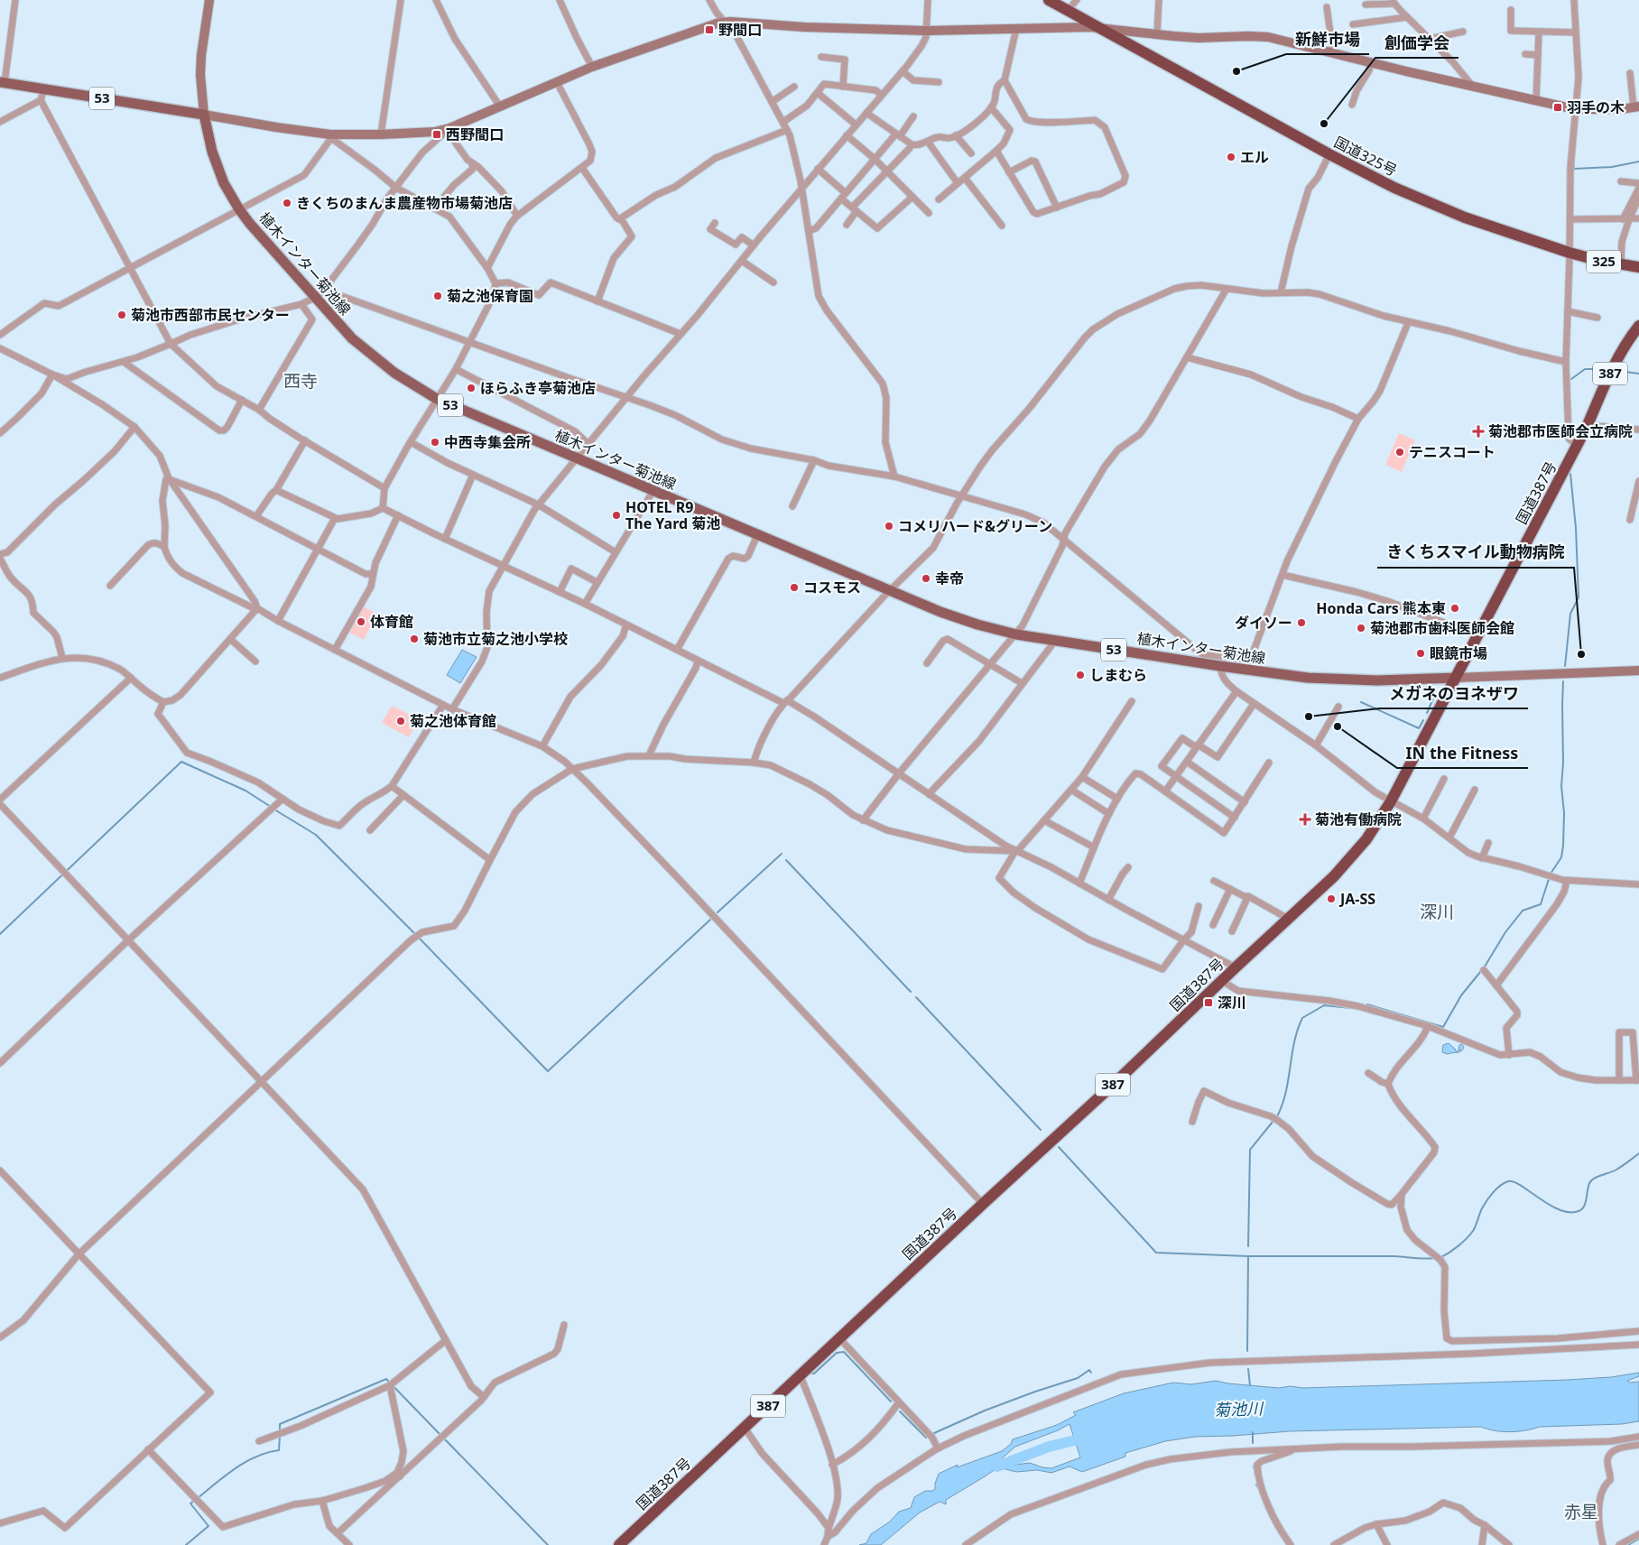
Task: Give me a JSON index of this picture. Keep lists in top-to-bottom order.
{
  "streets": {
    "highway": [
      "国道325号",
      "325",
      "387",
      "国道387号"
    ],
    "main road": ["53", "植木インター菊池線"]
  },
  "crossings": [
    ["53", "植木インター菊池線"],
    ["植木インター菊池線", "国道387号"]
  ],
  "districts": ["西寺", "深川", "赤星"],
  "water": ["菊池川"],
  "places": {
    "transit": [
      "野間口",
      "羽手の木",
      "西野間口",
      "深川"
    ],
    "other": [
      "新鮮市場",
      "創価学会",
      "エル",
      "きくちのまんま農産物市場菊池店",
      "菊之池保育園",
      "菊池市西部市民センター",
      "ほらふき亭菊池店",
      "中西寺集会所",
      "テニスコート",
      "HOTEL R9 The Yard 菊池",
      "コメリハード&グリーン",
      "幸帝",
      "コスモス",
      "Honda Cars 熊本東",
      "体育館",
      "ダイソー",
      "菊池郡市歯科医師会館",
      "菊池市立菊之池小学校",
      "眼鏡市場",
      "きくちスマイル動物病院",
      "しまむら",
      "メガネのヨネザワ",
      "菊之池体育館",
      "IN the Fitness",
      "JA-SS"
    ],
    "health": ["菊池郡市医師会立病院", "菊池有働病院"]
  }
}
